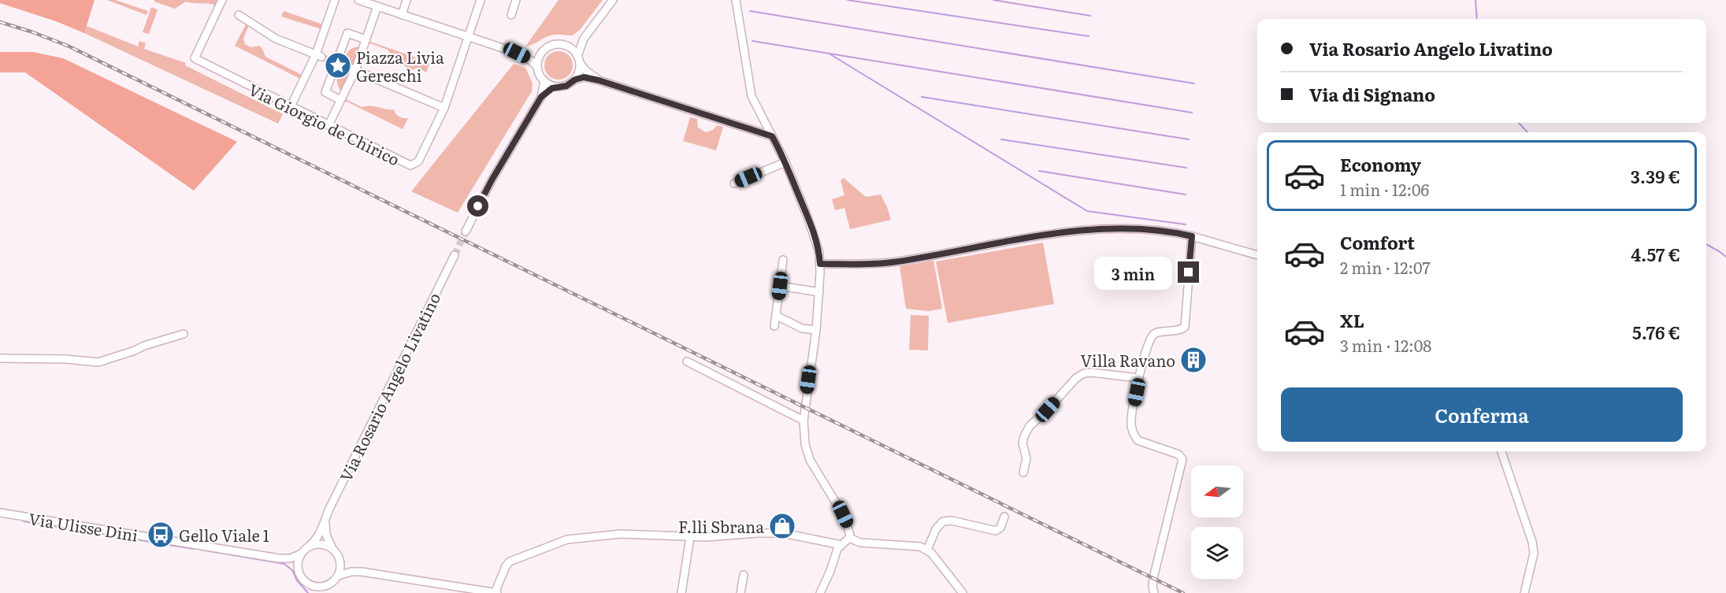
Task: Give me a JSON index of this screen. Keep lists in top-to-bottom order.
{
  "streets": {
    "street": ["Via Giorgio de Chirico", "Via Rosario Angelo Livatino", "Via Ulisse Dini"]
  },
  "places": {
    "place": ["Piazza Livia Gereschi"],
    "building": ["Villa Ravano"],
    "shop": ["F.lli Sbrana"],
    "bus stop": ["Gello Viale 1"]
  },
  "north": "left",
  "page": {
    "banner": ["Via Rosario Angelo Livatino", "Via di Signano"],
    "list": [
      {
        "name": "Economy",
        "note": "1 min · 12:06",
        "value": "3.39 €"
      },
      {
        "name": "Comfort",
        "note": "2 min · 12:07",
        "value": "4.57 €"
      },
      {
        "name": "XL",
        "note": "3 min · 12:08",
        "value": "5.76 €"
      }
    ],
    "bubble": "3 min",
    "buttons": "Conferma"
  }
}
